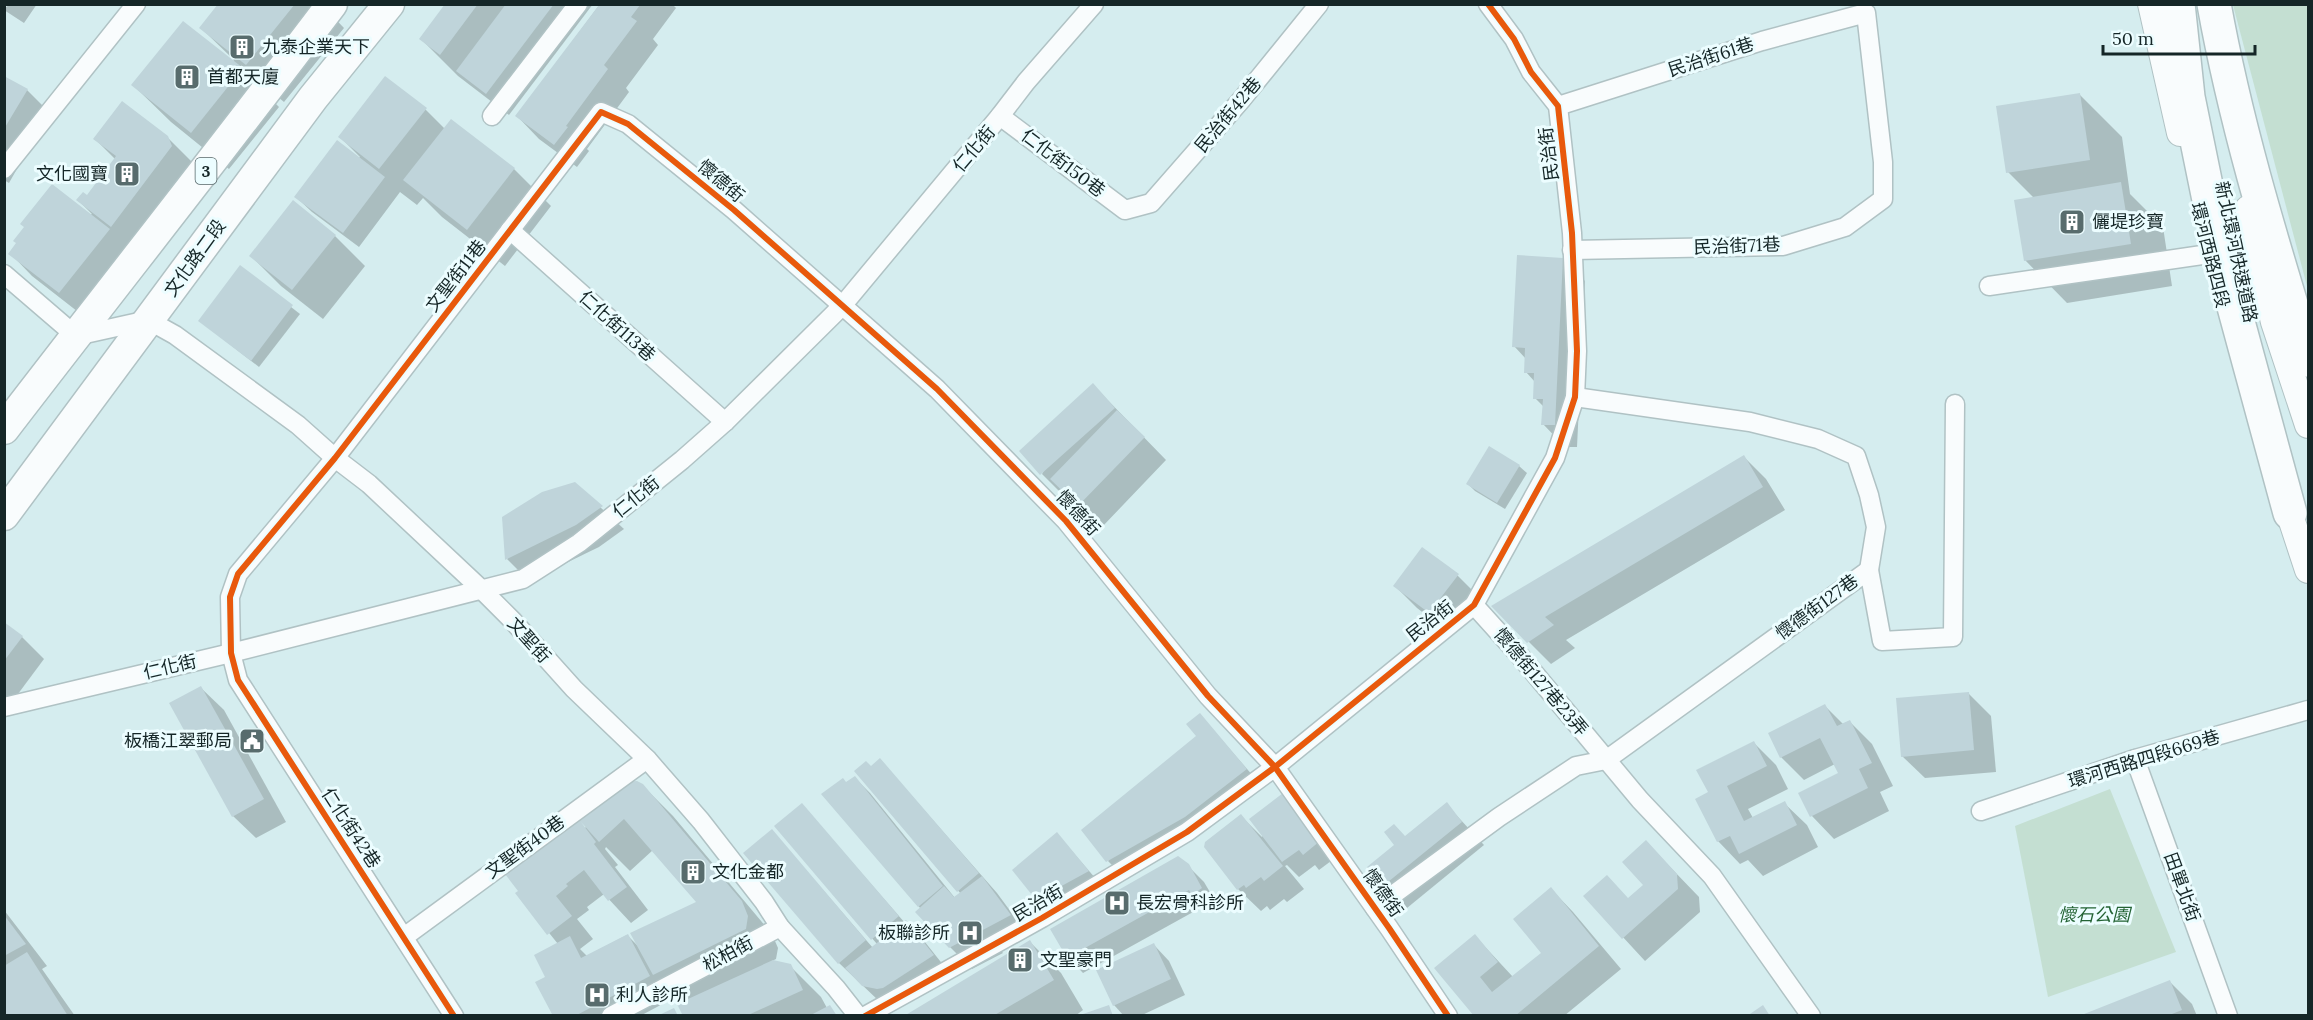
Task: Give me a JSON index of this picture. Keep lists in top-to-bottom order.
{
  "streets": {
    "highway": ["新北環河快速道路"],
    "main road": ["3", "環河西路四段", "文化路二段"],
    "street": [
      "民治街61巷",
      "民治街42巷",
      "仁化街",
      "民治街",
      "仁化街150巷",
      "懷德街",
      "民治街71巷",
      "文聖街11巷",
      "仁化街113巷",
      "懷德街127巷",
      "文聖街",
      "懷德街127巷23弄",
      "環河西路四段669巷",
      "仁化街42巷",
      "文聖街40巷",
      "田單北街",
      "松柏街"
    ]
  },
  "crossings": [
    ["民治街61巷", "民治街"],
    ["民治街61巷", "民治街71巷"],
    ["民治街42巷", "仁化街150巷"],
    ["仁化街", "仁化街150巷"],
    ["仁化街", "懷德街"],
    ["仁化街", "文聖街11巷"],
    ["仁化街", "仁化街113巷"],
    ["仁化街", "文聖街"],
    ["仁化街", "仁化街42巷"],
    ["民治街", "懷德街"],
    ["民治街", "民治街71巷"],
    ["民治街", "懷德街127巷23弄"],
    ["懷德街", "文聖街11巷"],
    ["懷德街", "懷德街127巷"],
    ["新北環河快速道路", "環河西路四段"],
    ["文化路二段", "文聖街"],
    ["文聖街11巷", "仁化街113巷"],
    ["文聖街11巷", "文聖街"],
    ["文聖街11巷", "仁化街42巷"],
    ["懷德街127巷", "懷德街127巷23弄"],
    ["文聖街", "文聖街40巷"],
    ["文聖街", "松柏街"],
    ["環河西路四段669巷", "田單北街"],
    ["仁化街42巷", "文聖街40巷"]
  ],
  "parks": ["懷石公園"],
  "places": {
    "building": [
      "九泰企業天下",
      "首都天廈",
      "文化國寶",
      "儷堤珍寶",
      "文化金都",
      "文聖豪門"
    ],
    "public building": ["板橋江翠郵局"],
    "hospital": ["長宏骨科診所", "板聯診所", "利人診所"]
  },
  "scale_bar": "50 m"
}
